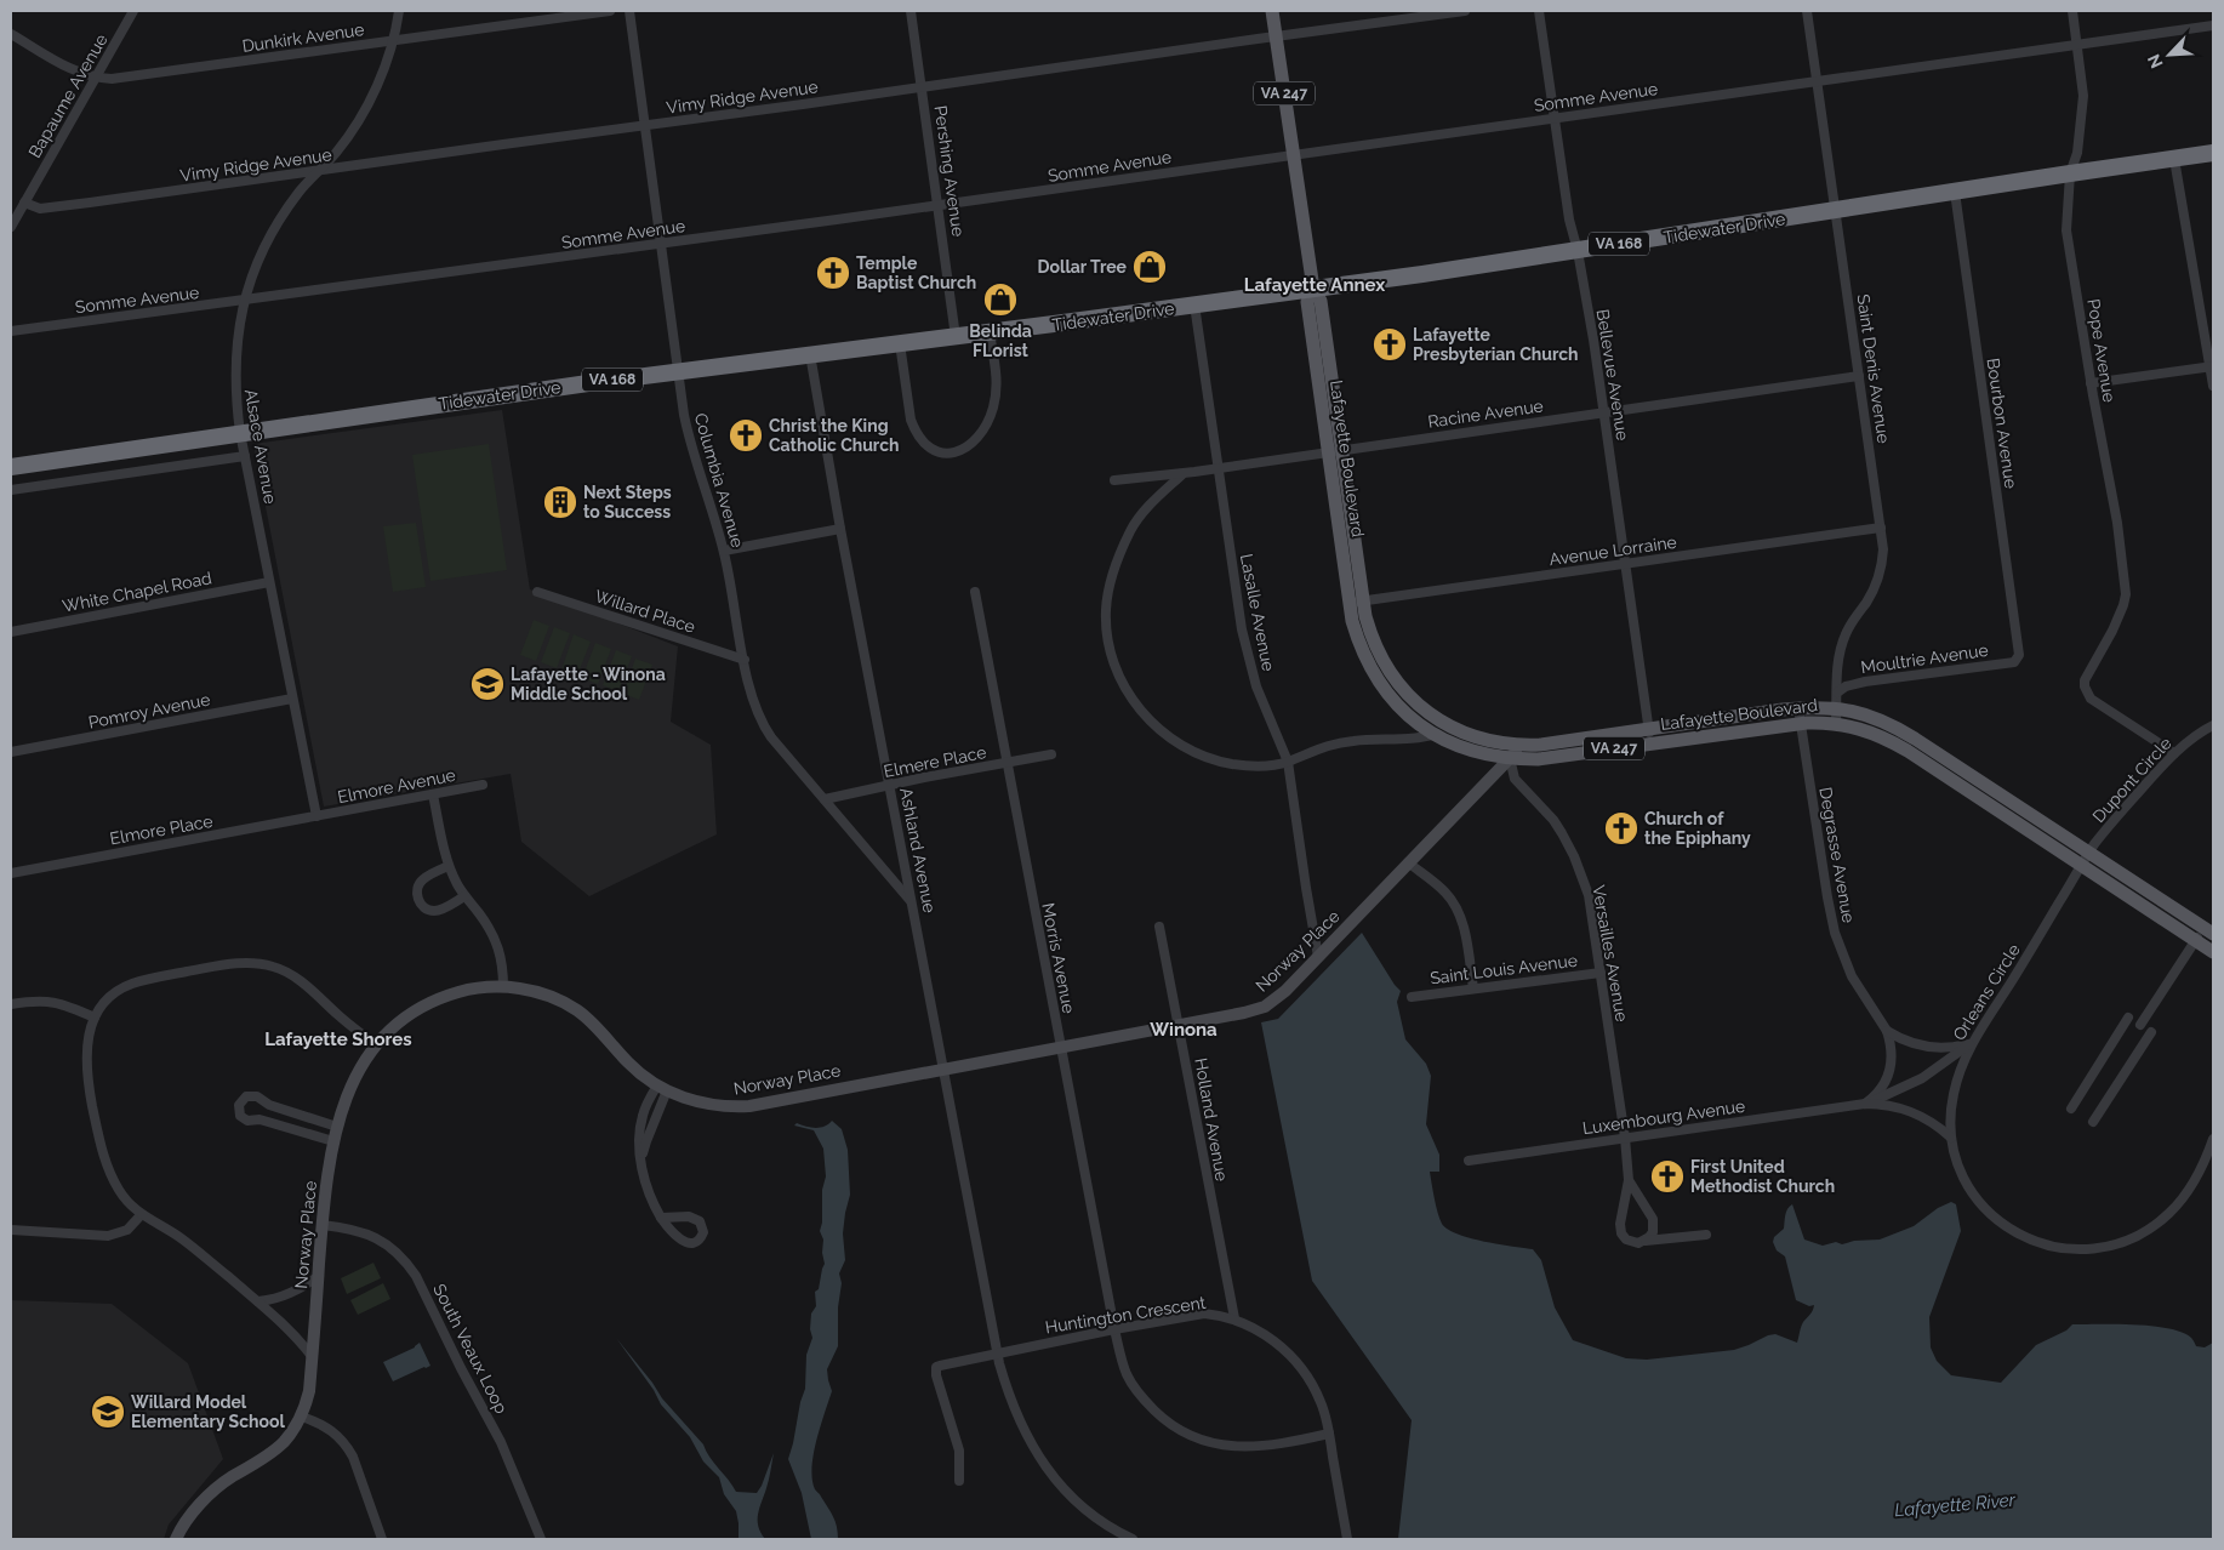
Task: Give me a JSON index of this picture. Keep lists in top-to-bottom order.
{
  "streets": {
    "highway": ["Tidewater Drive", "VA 168"],
    "main road": ["VA 247", "Lafayette Boulevard"],
    "street": [
      "Dunkirk Avenue",
      "Bapaume Avenue",
      "Vimy Ridge Avenue",
      "Somme Avenue",
      "Pershing Avenue",
      "Pope Avenue",
      "Saint Denis Avenue",
      "Bellevue Avenue",
      "Racine Avenue",
      "Bourbon Avenue",
      "Alsace Avenue",
      "Columbia Avenue",
      "Avenue Lorraine",
      "White Chapel Road",
      "Willard Place",
      "Lasalle Avenue",
      "Moultrie Avenue",
      "Pomroy Avenue",
      "Elmere Place",
      "Dupont Circle",
      "Elmore Avenue",
      "Elmore Place",
      "Ashland Avenue",
      "Degrasse Avenue",
      "Norway Place",
      "Versailles Avenue",
      "Morris Avenue",
      "Saint Louis Avenue",
      "Orleans Circle",
      "Luxembourg Avenue",
      "Holland Avenue",
      "Huntington Crescent",
      "South Veaux Loop"
    ]
  },
  "crossings": [
    ["Dunkirk Avenue", "Bapaume Avenue"],
    ["Dunkirk Avenue", "Alsace Avenue"],
    ["Bapaume Avenue", "Vimy Ridge Avenue"],
    ["Vimy Ridge Avenue", "Pershing Avenue"],
    ["Vimy Ridge Avenue", "Alsace Avenue"],
    ["Vimy Ridge Avenue", "Lafayette Boulevard"],
    ["Vimy Ridge Avenue", "Columbia Avenue"],
    ["Somme Avenue", "Pershing Avenue"],
    ["Somme Avenue", "Pope Avenue"],
    ["Somme Avenue", "Saint Denis Avenue"],
    ["Somme Avenue", "Bellevue Avenue"],
    ["Somme Avenue", "Alsace Avenue"],
    ["Somme Avenue", "Lafayette Boulevard"],
    ["Somme Avenue", "Columbia Avenue"],
    ["Pershing Avenue", "Tidewater Drive"],
    ["Tidewater Drive", "Pope Avenue"],
    ["Tidewater Drive", "Saint Denis Avenue"],
    ["Tidewater Drive", "Bellevue Avenue"],
    ["Tidewater Drive", "Bourbon Avenue"],
    ["Tidewater Drive", "Alsace Avenue"],
    ["Tidewater Drive", "Lafayette Boulevard"],
    ["Tidewater Drive", "Columbia Avenue"],
    ["Tidewater Drive", "Lasalle Avenue"],
    ["Tidewater Drive", "Ashland Avenue"],
    ["Pope Avenue", "Dupont Circle"],
    ["Saint Denis Avenue", "Racine Avenue"],
    ["Saint Denis Avenue", "Lafayette Boulevard"],
    ["Saint Denis Avenue", "Avenue Lorraine"],
    ["Saint Denis Avenue", "Moultrie Avenue"],
    ["Bellevue Avenue", "Racine Avenue"],
    ["Bellevue Avenue", "Lafayette Boulevard"],
    ["Bellevue Avenue", "Avenue Lorraine"],
    ["Racine Avenue", "Lafayette Boulevard"],
    ["Racine Avenue", "Lasalle Avenue"],
    ["Bourbon Avenue", "Moultrie Avenue"],
    ["Alsace Avenue", "White Chapel Road"],
    ["Alsace Avenue", "Pomroy Avenue"],
    ["Alsace Avenue", "Elmore Avenue"],
    ["Alsace Avenue", "Elmore Place"],
    ["Lafayette Boulevard", "Avenue Lorraine"],
    ["Lafayette Boulevard", "Dupont Circle"],
    ["Lafayette Boulevard", "Degrasse Avenue"],
    ["Lafayette Boulevard", "Norway Place"],
    ["Lafayette Boulevard", "Versailles Avenue"],
    ["Lafayette Boulevard", "Orleans Circle"],
    ["Columbia Avenue", "Willard Place"],
    ["Columbia Avenue", "Elmere Place"],
    ["Columbia Avenue", "Ashland Avenue"],
    ["Lasalle Avenue", "Norway Place"],
    ["Elmere Place", "Ashland Avenue"],
    ["Elmere Place", "Morris Avenue"],
    ["Dupont Circle", "Orleans Circle"],
    ["Elmore Avenue", "Elmore Place"],
    ["Ashland Avenue", "Norway Place"],
    ["Ashland Avenue", "Huntington Crescent"],
    ["Degrasse Avenue", "Luxembourg Avenue"],
    ["Norway Place", "Versailles Avenue"],
    ["Norway Place", "Morris Avenue"],
    ["Norway Place", "Holland Avenue"],
    ["Norway Place", "South Veaux Loop"],
    ["Versailles Avenue", "Saint Louis Avenue"],
    ["Versailles Avenue", "Luxembourg Avenue"],
    ["Morris Avenue", "Huntington Crescent"],
    ["Orleans Circle", "Luxembourg Avenue"],
    ["Holland Avenue", "Huntington Crescent"]
  ],
  "districts": ["Lafayette Annex", "Winona", "Lafayette Shores"],
  "water": ["Lafayette River"],
  "places": {
    "shop": ["Dollar Tree", "Belinda FLorist"],
    "church": [
      "Temple Baptist Church",
      "Lafayette Presbyterian Church",
      "Christ the King Catholic Church",
      "Church of the Epiphany",
      "First United Methodist Church"
    ],
    "building": ["Next Steps to Success"],
    "school or university": ["Lafayette - Winona Middle School", "Willard Model Elementary School"]
  },
  "north": "bottom left"
}
